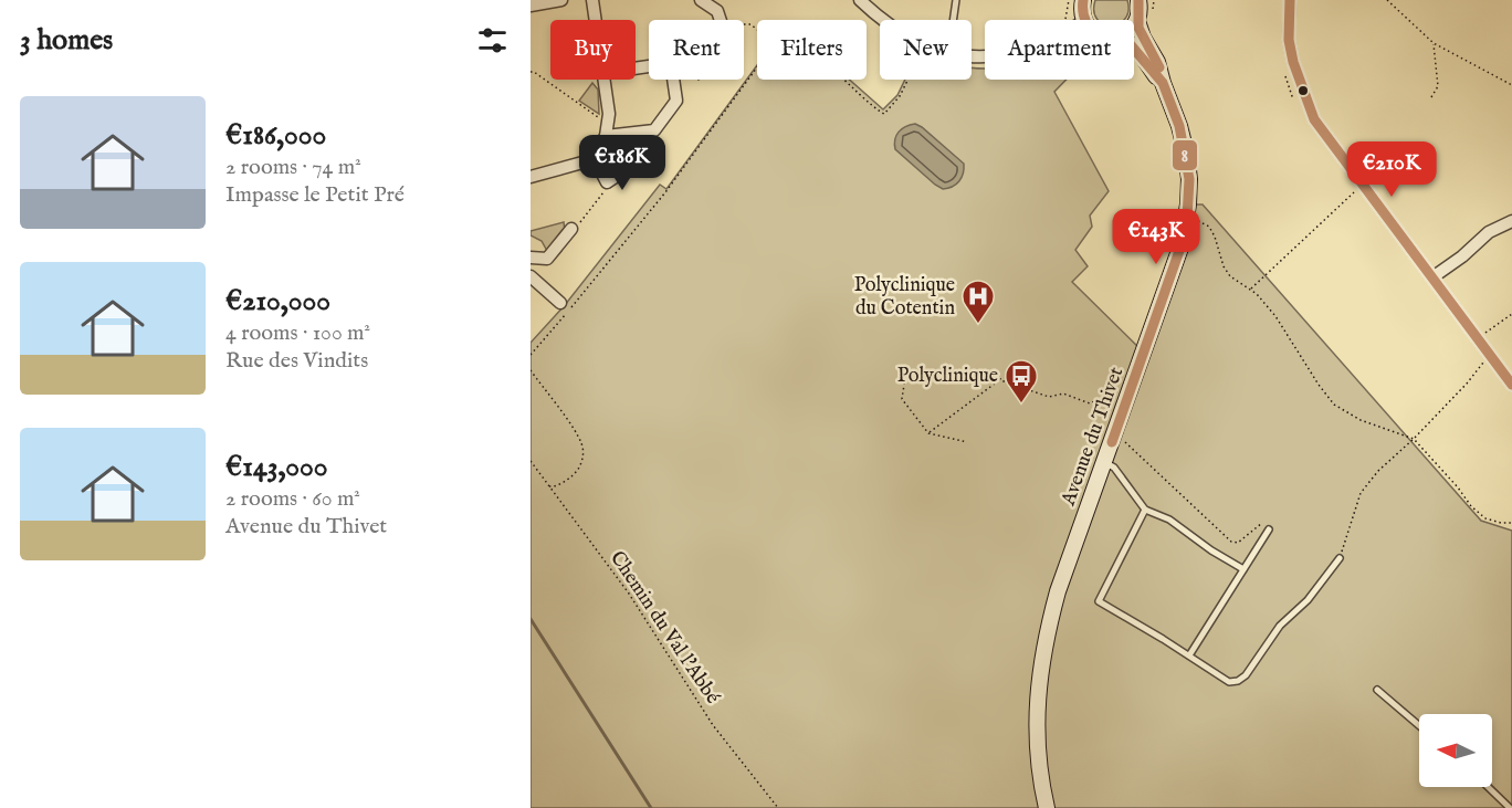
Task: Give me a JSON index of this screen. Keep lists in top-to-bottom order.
{
  "streets": {
    "main road": ["Avenue du Thivet"],
    "path": ["Chemin du Val l'Abbé"]
  },
  "places": {
    "hospital": ["Polyclinique du Cotentin"],
    "bus stop": ["Polyclinique"]
  },
  "lines": ["transit line 8"],
  "north": "left",
  "page": {
    "heading": "3 homes",
    "chip": [
      "Buy",
      "Rent",
      "Filters",
      "New",
      "Apartment"
    ],
    "list": [
      {
        "name": "€186,000",
        "note": "2 rooms · 74 m² · Impasse le Petit Pré"
      },
      {
        "name": "€210,000",
        "note": "4 rooms · 100 m² · Rue des Vindits"
      },
      {
        "name": "€143,000",
        "note": "2 rooms · 60 m² · Avenue du Thivet"
      }
    ],
    "price": ["€186K", "€210K", "€143K"]
  }
}
